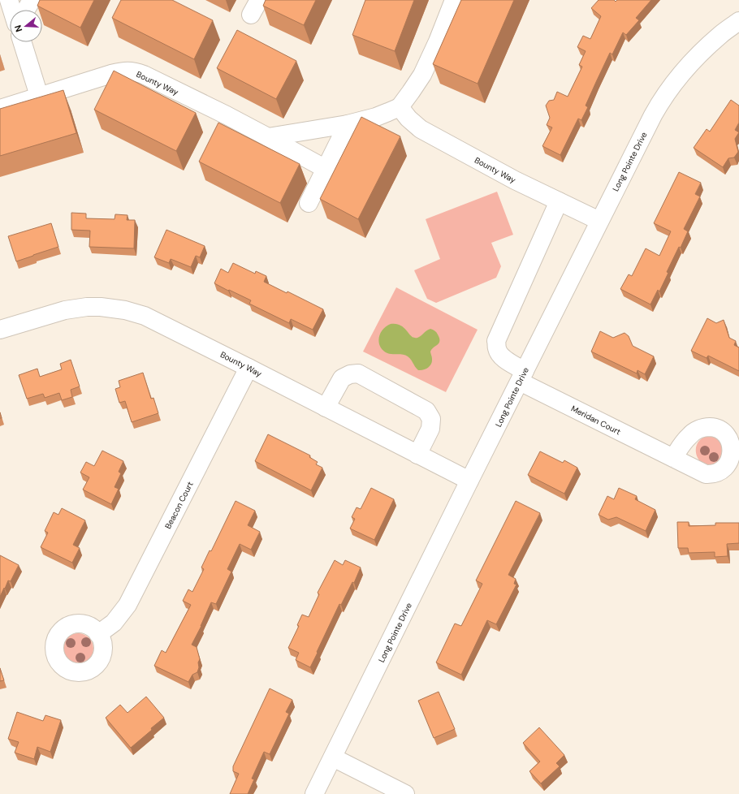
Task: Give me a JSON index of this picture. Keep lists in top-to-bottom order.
{
  "streets": {
    "street": [
      "Bounty Way",
      "Long Pointe Drive",
      "Meridan Court",
      "Beacon Court"
    ]
  },
  "crossings": [
    ["Bounty Way", "Long Pointe Drive"],
    ["Bounty Way", "Meridan Court"],
    ["Bounty Way", "Beacon Court"],
    ["Long Pointe Drive", "Meridan Court"]
  ],
  "north": "left"
}
